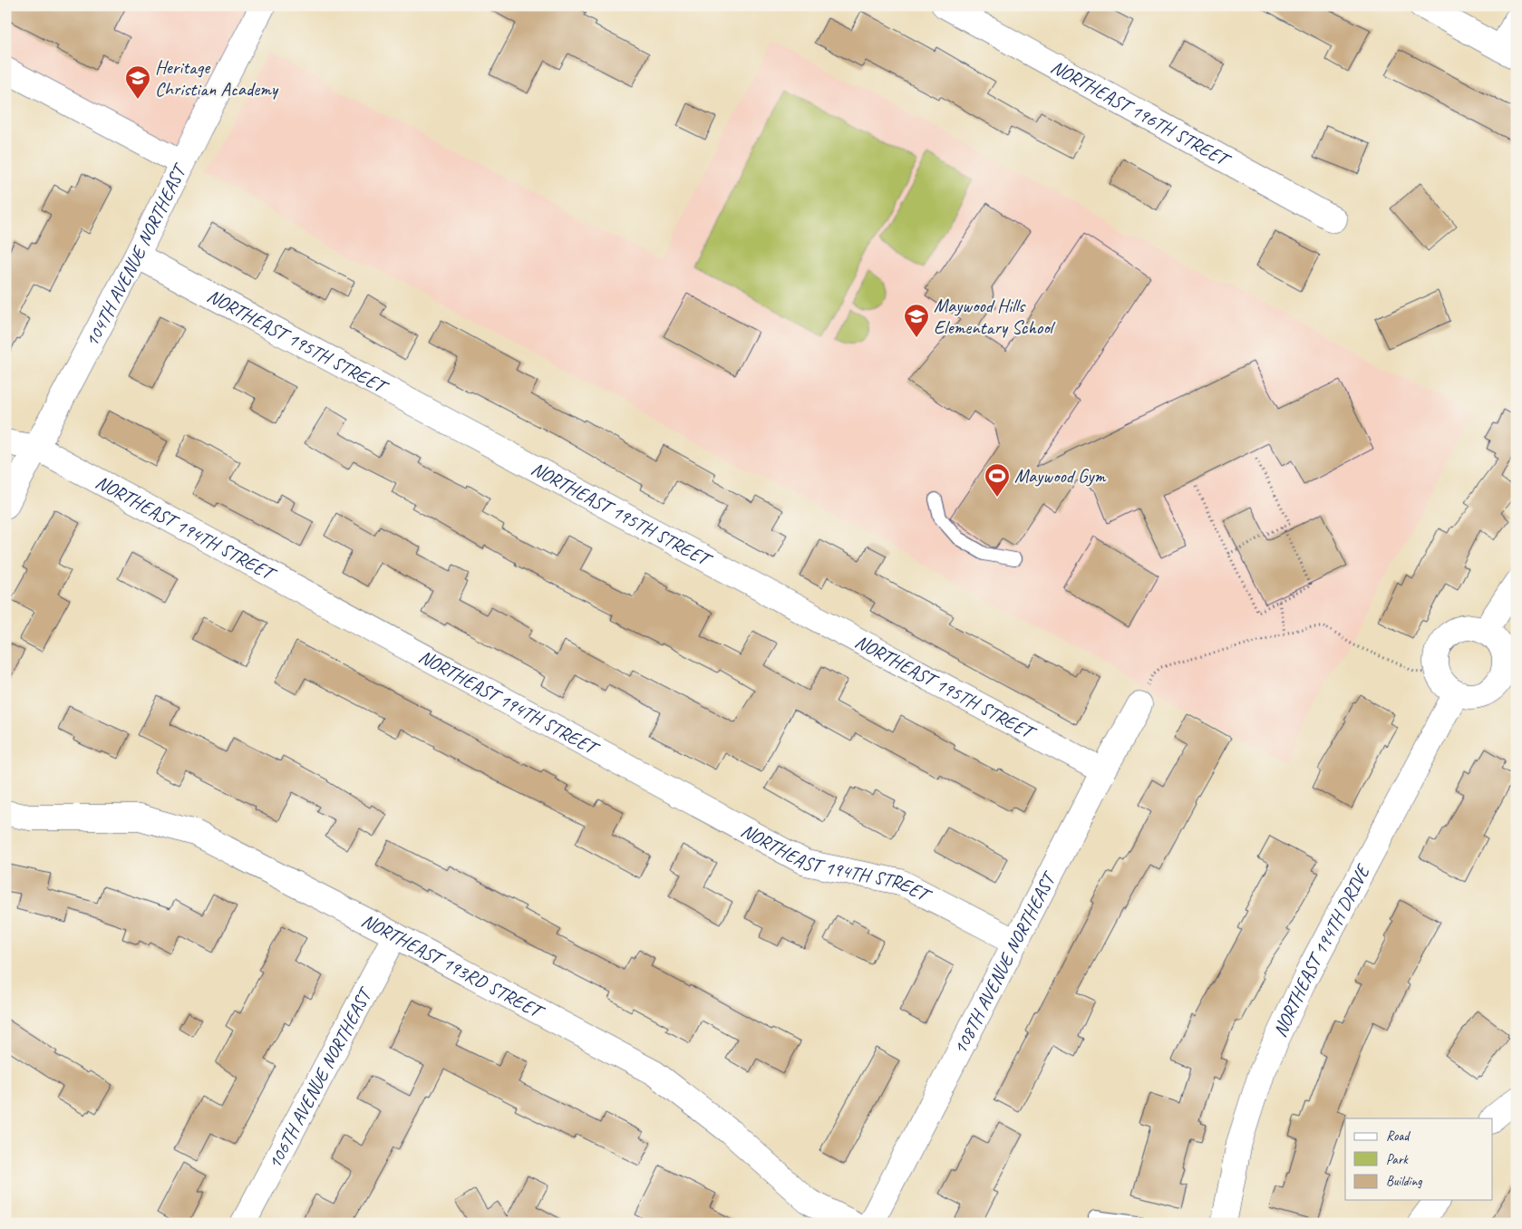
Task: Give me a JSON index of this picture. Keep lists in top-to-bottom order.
{
  "streets": {
    "street": [
      "NORTHEAST 196TH STREET",
      "104TH AVENUE NORTHEAST",
      "NORTHEAST 195TH STREET",
      "NORTHEAST 194TH STREET",
      "NORTHEAST 194TH DRIVE",
      "108TH AVENUE NORTHEAST",
      "NORTHEAST 193RD STREET",
      "106TH AVENUE NORTHEAST"
    ]
  },
  "crossings": [
    ["104TH AVENUE NORTHEAST", "NORTHEAST 195TH STREET"],
    ["104TH AVENUE NORTHEAST", "NORTHEAST 194TH STREET"],
    ["NORTHEAST 195TH STREET", "108TH AVENUE NORTHEAST"],
    ["NORTHEAST 194TH STREET", "108TH AVENUE NORTHEAST"],
    ["NORTHEAST 193RD STREET", "106TH AVENUE NORTHEAST"]
  ],
  "places": {
    "school or university": ["Heritage Christian Academy", "Maywood Hills Elementary School"],
    "sports": ["Maywood Gym"]
  },
  "legend": ["Road", "Park", "Building"]
}
